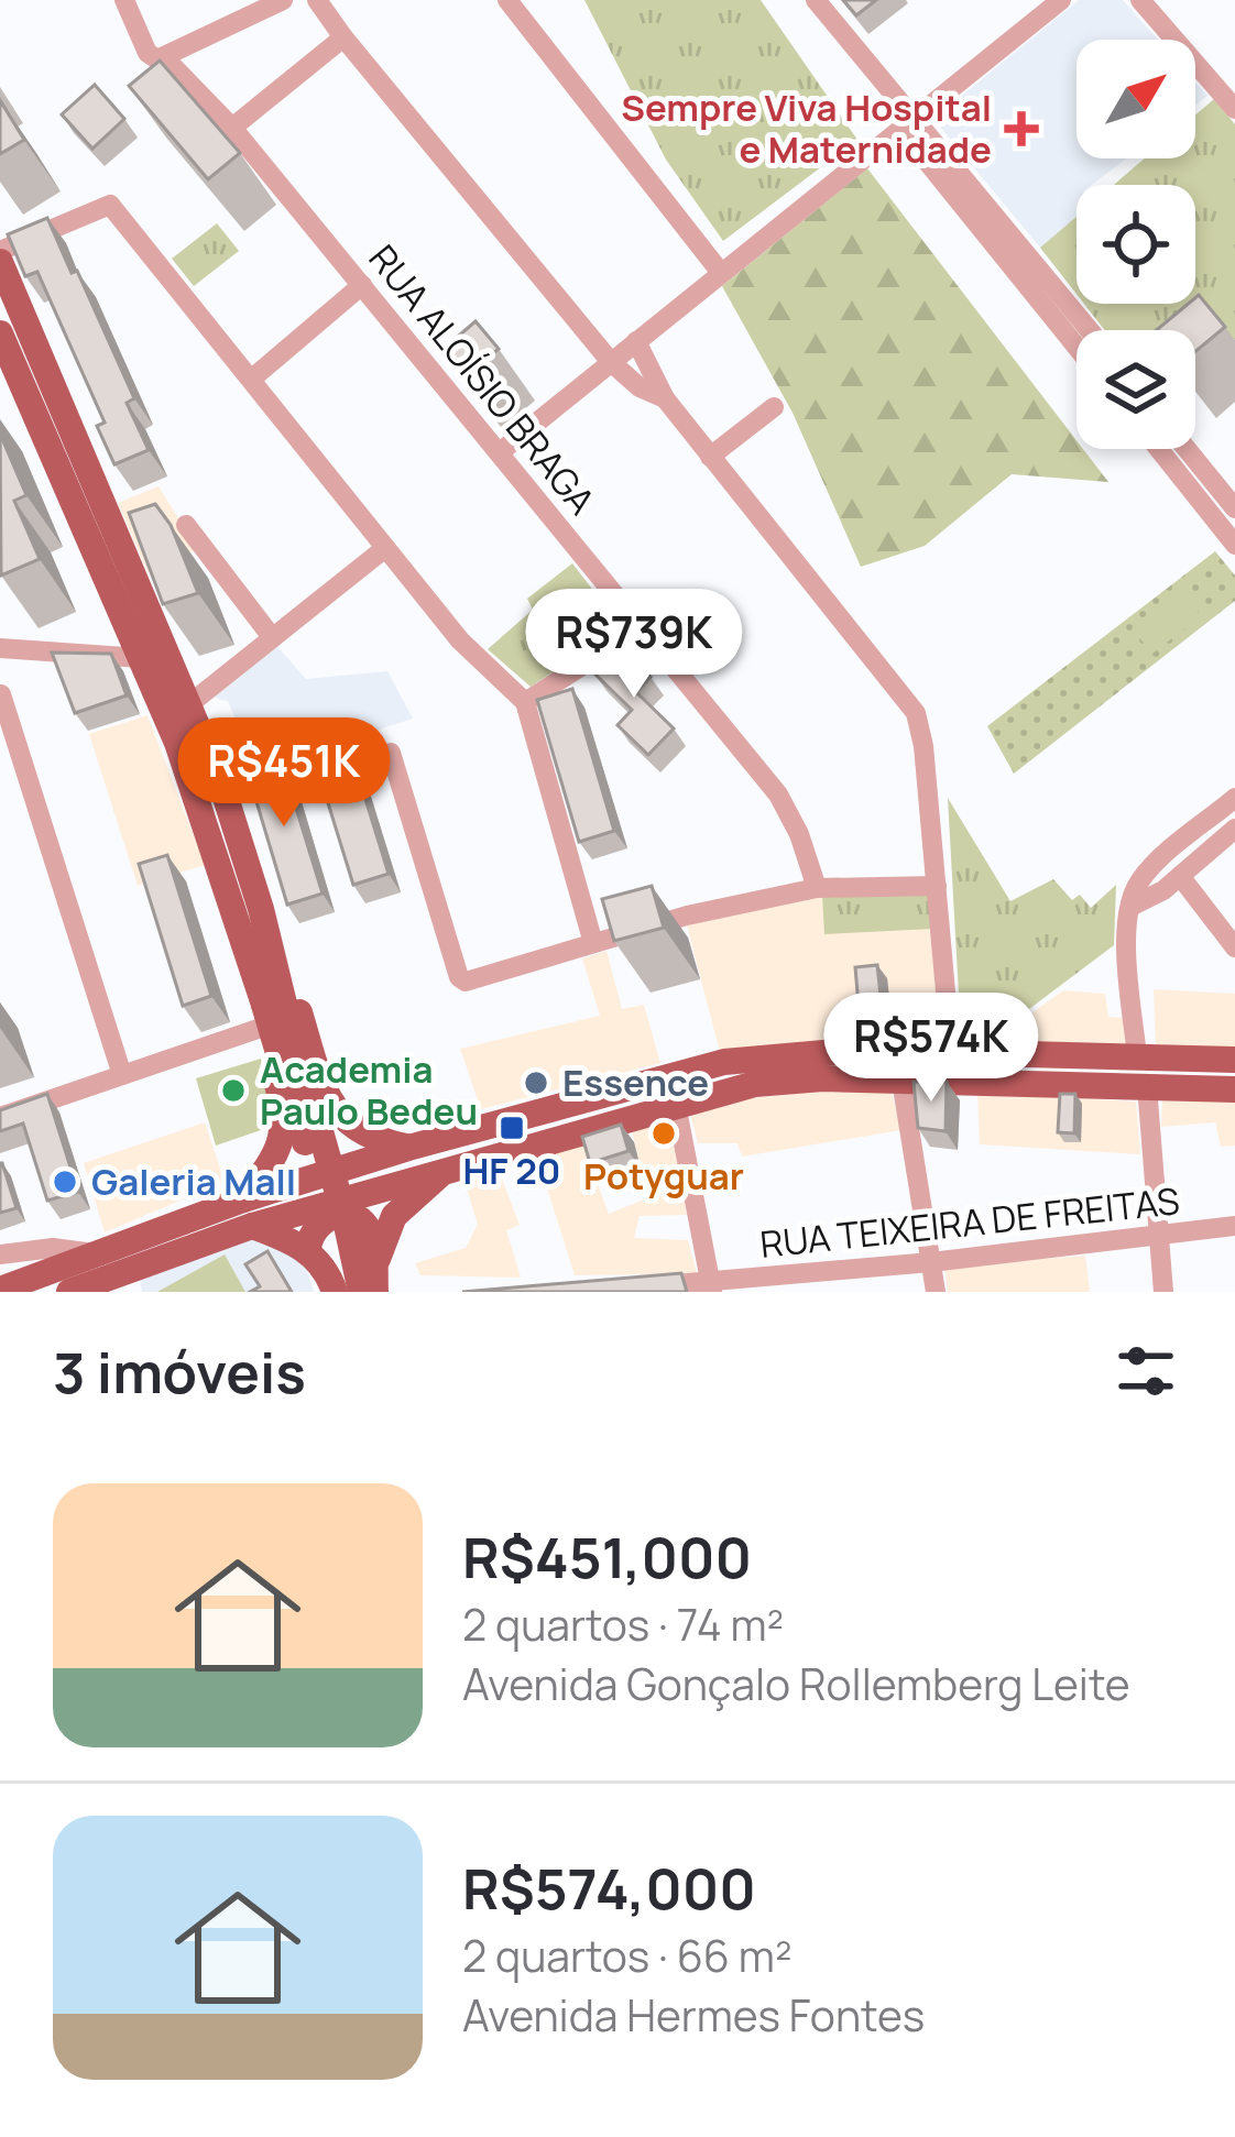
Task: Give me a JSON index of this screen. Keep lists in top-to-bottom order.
{
  "streets": {
    "street": ["RUA ALOÍSIO BRAGA", "RUA TEIXEIRA DE FREITAS"]
  },
  "places": {
    "health": ["Sempre Viva Hospital e Maternidade"],
    "other": [
      "Essence",
      "Academia Paulo Bedeu",
      "Potyguar",
      "Galeria Mall"
    ],
    "transit": ["HF 20"]
  },
  "north": "top right",
  "page": {
    "price": ["R$739K", "R$451K", "R$574K"],
    "heading": "3 imóveis",
    "list": [
      {
        "name": "R$451,000",
        "note": "2 quartos · 74 m² · Avenida Gonçalo Rollemberg Leite"
      },
      {
        "name": "R$574,000",
        "note": "2 quartos · 66 m² · Avenida Hermes Fontes"
      }
    ]
  }
}
